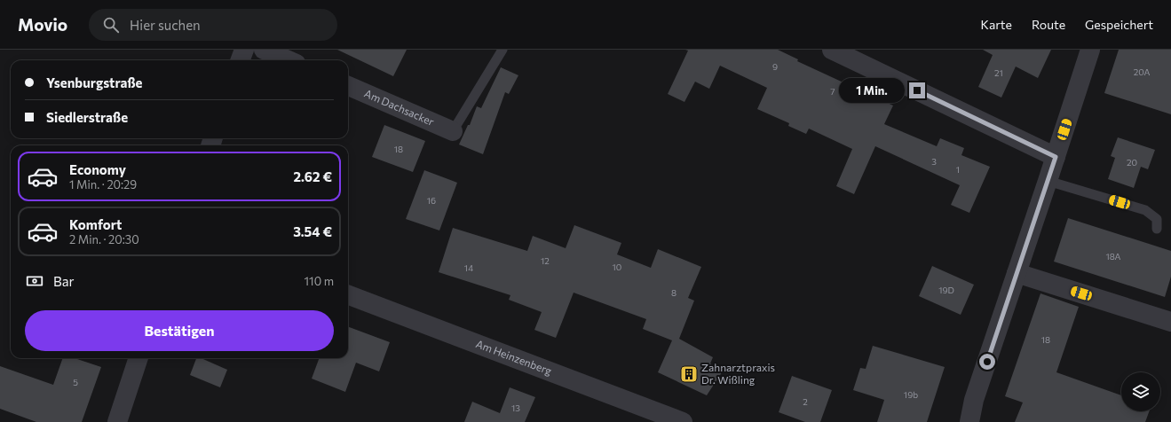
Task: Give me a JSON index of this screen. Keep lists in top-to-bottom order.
{
  "streets": {
    "street": ["Am Dachsacker", "Am Heinzenberg"]
  },
  "places": {
    "building": ["Zahnarztpraxis Dr. Wißling"]
  },
  "house_numbers": [
    "9",
    "20A",
    "21",
    "7",
    "18",
    "3",
    "20",
    "1",
    "16",
    "18A",
    "12",
    "10",
    "14",
    "19D",
    "8",
    "18",
    "5",
    "19b",
    "2",
    "13"
  ],
  "page": {
    "header": "Movio",
    "search": "Hier suchen",
    "nav": ["Karte", "Route", "Gespeichert"],
    "banner": ["Ysenburgstraße", "Siedlerstraße"],
    "bubble": "1 Min.",
    "list": [
      {
        "name": "Economy",
        "note": "1 Min. · 20:29",
        "value": "2.62 €"
      },
      {
        "name": "Komfort",
        "note": "2 Min. · 20:30",
        "value": "3.54 €"
      }
    ],
    "pay": ["Bar", "110 m"],
    "buttons": "Bestätigen"
  }
}
